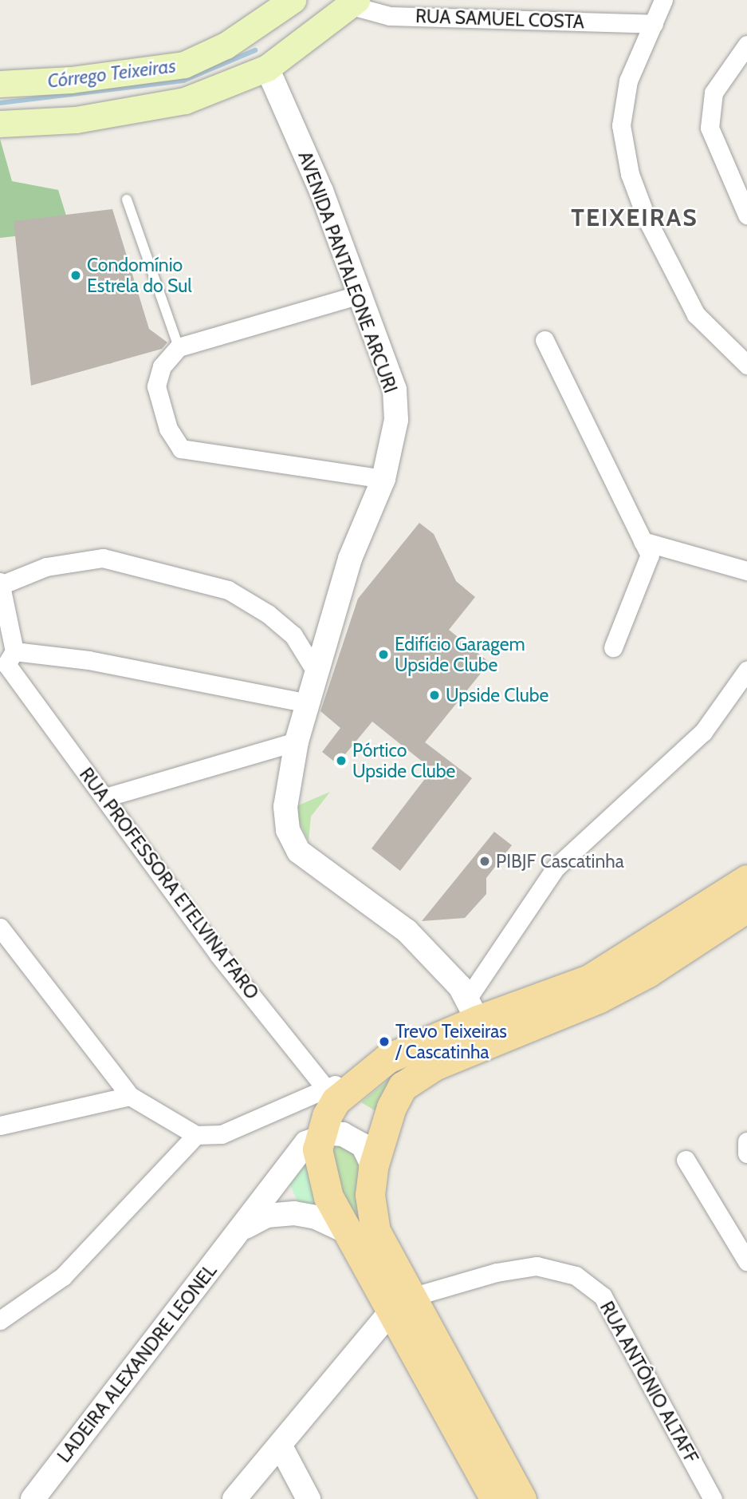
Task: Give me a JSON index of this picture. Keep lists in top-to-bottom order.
{
  "streets": {
    "street": [
      "RUA SAMUEL COSTA",
      "AVENIDA PANTALEONE ARCURI",
      "RUA PROFESSORA ETELVINA FARO",
      "LADEIRA ALEXANDRE LEONEL",
      "RUA ANTÔNIO ALTAFF"
    ]
  },
  "districts": ["TEIXEIRAS"],
  "water": ["Córrego Teixeiras"],
  "places": [
    "Condomínio Estrela do Sul",
    "Edifício Garagem Upside Clube",
    "Upside Clube",
    "Pórtico Upside Clube",
    "PIBJF Cascatinha",
    "Trevo Teixeiras / Cascatinha"
  ]
}
